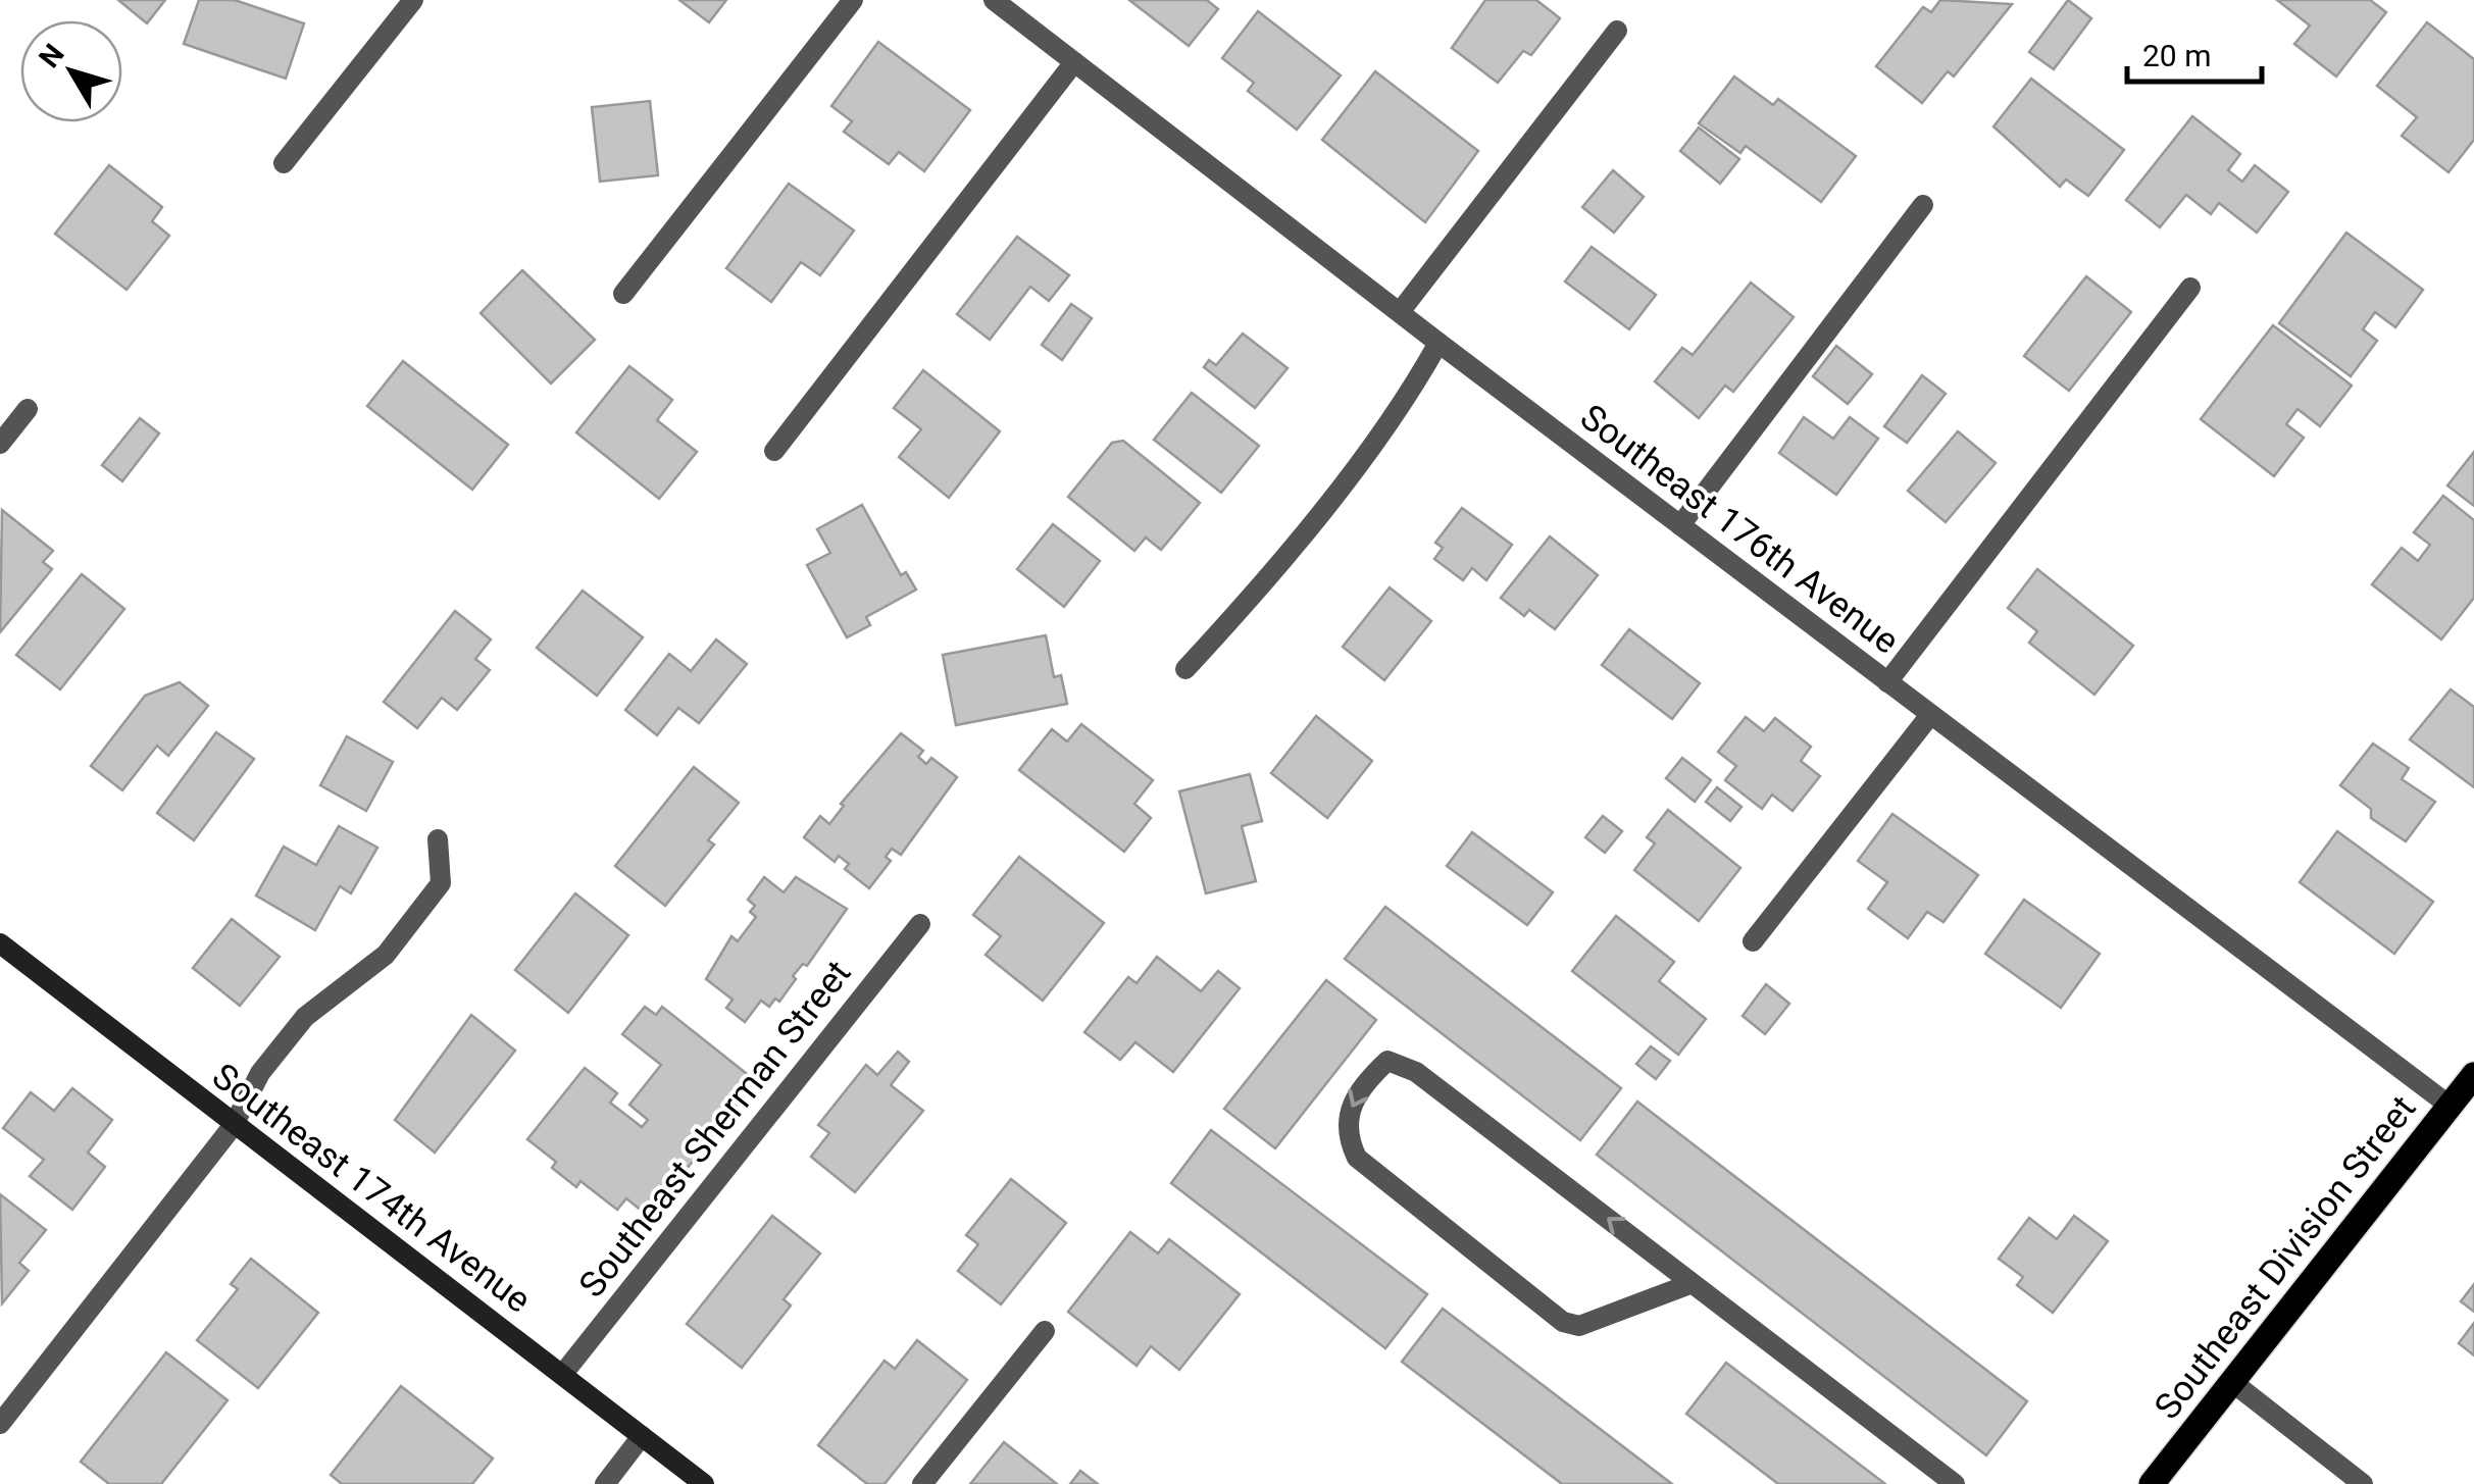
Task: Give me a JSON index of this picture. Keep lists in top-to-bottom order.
{
  "streets": {
    "main road": ["Southeast Division Street"],
    "street": ["Southeast 176th Avenue", "Southeast Sherman Street", "Southeast 174th Avenue"]
  },
  "crossings": [
    ["Southeast 176th Avenue", "Southeast Division Street"],
    ["Southeast Sherman Street", "Southeast 174th Avenue"]
  ],
  "scale_bar": "20 m",
  "north": "top left"
}
